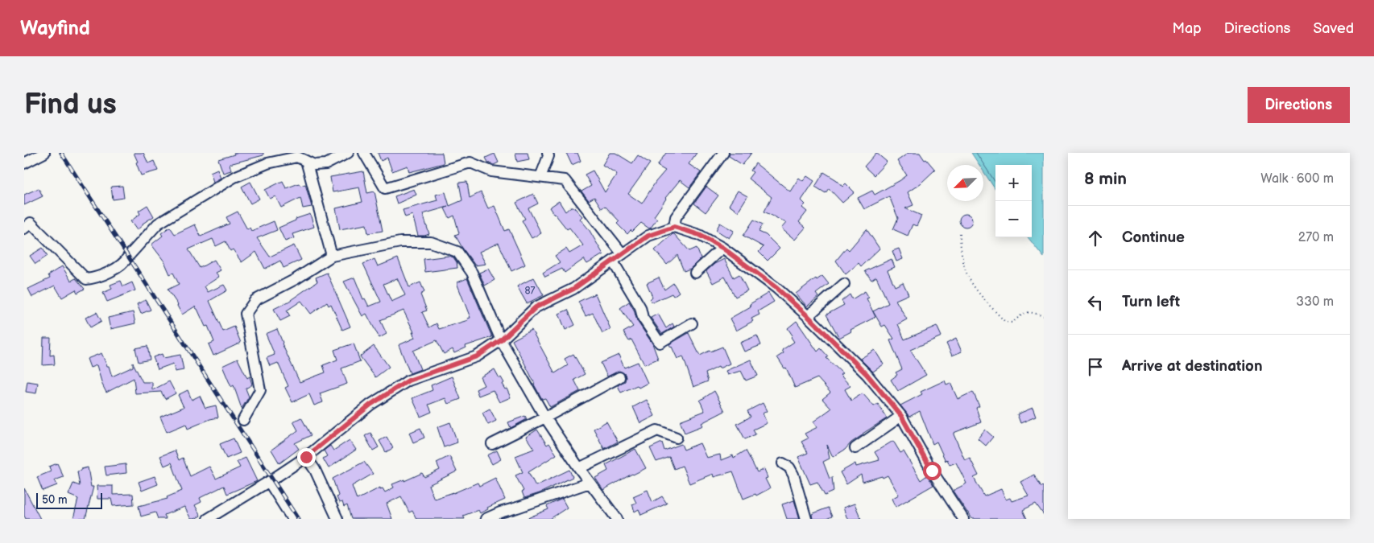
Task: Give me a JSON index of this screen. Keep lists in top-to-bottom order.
{
  "house_numbers": ["87"],
  "scale_bar": "50 m",
  "north": "bottom left",
  "page": {
    "header": "Wayfind",
    "nav": ["Map", "Directions", "Saved"],
    "buttons": "Directions",
    "title": "Find us",
    "heading": ["8 min", "Walk · 600 m"],
    "map_buttons": ["+", "−"],
    "list": [
      ["Continue", "270 m"],
      ["Turn left", "330 m"],
      "Arrive at destination"
    ],
    "scale": "50 m"
  }
}
